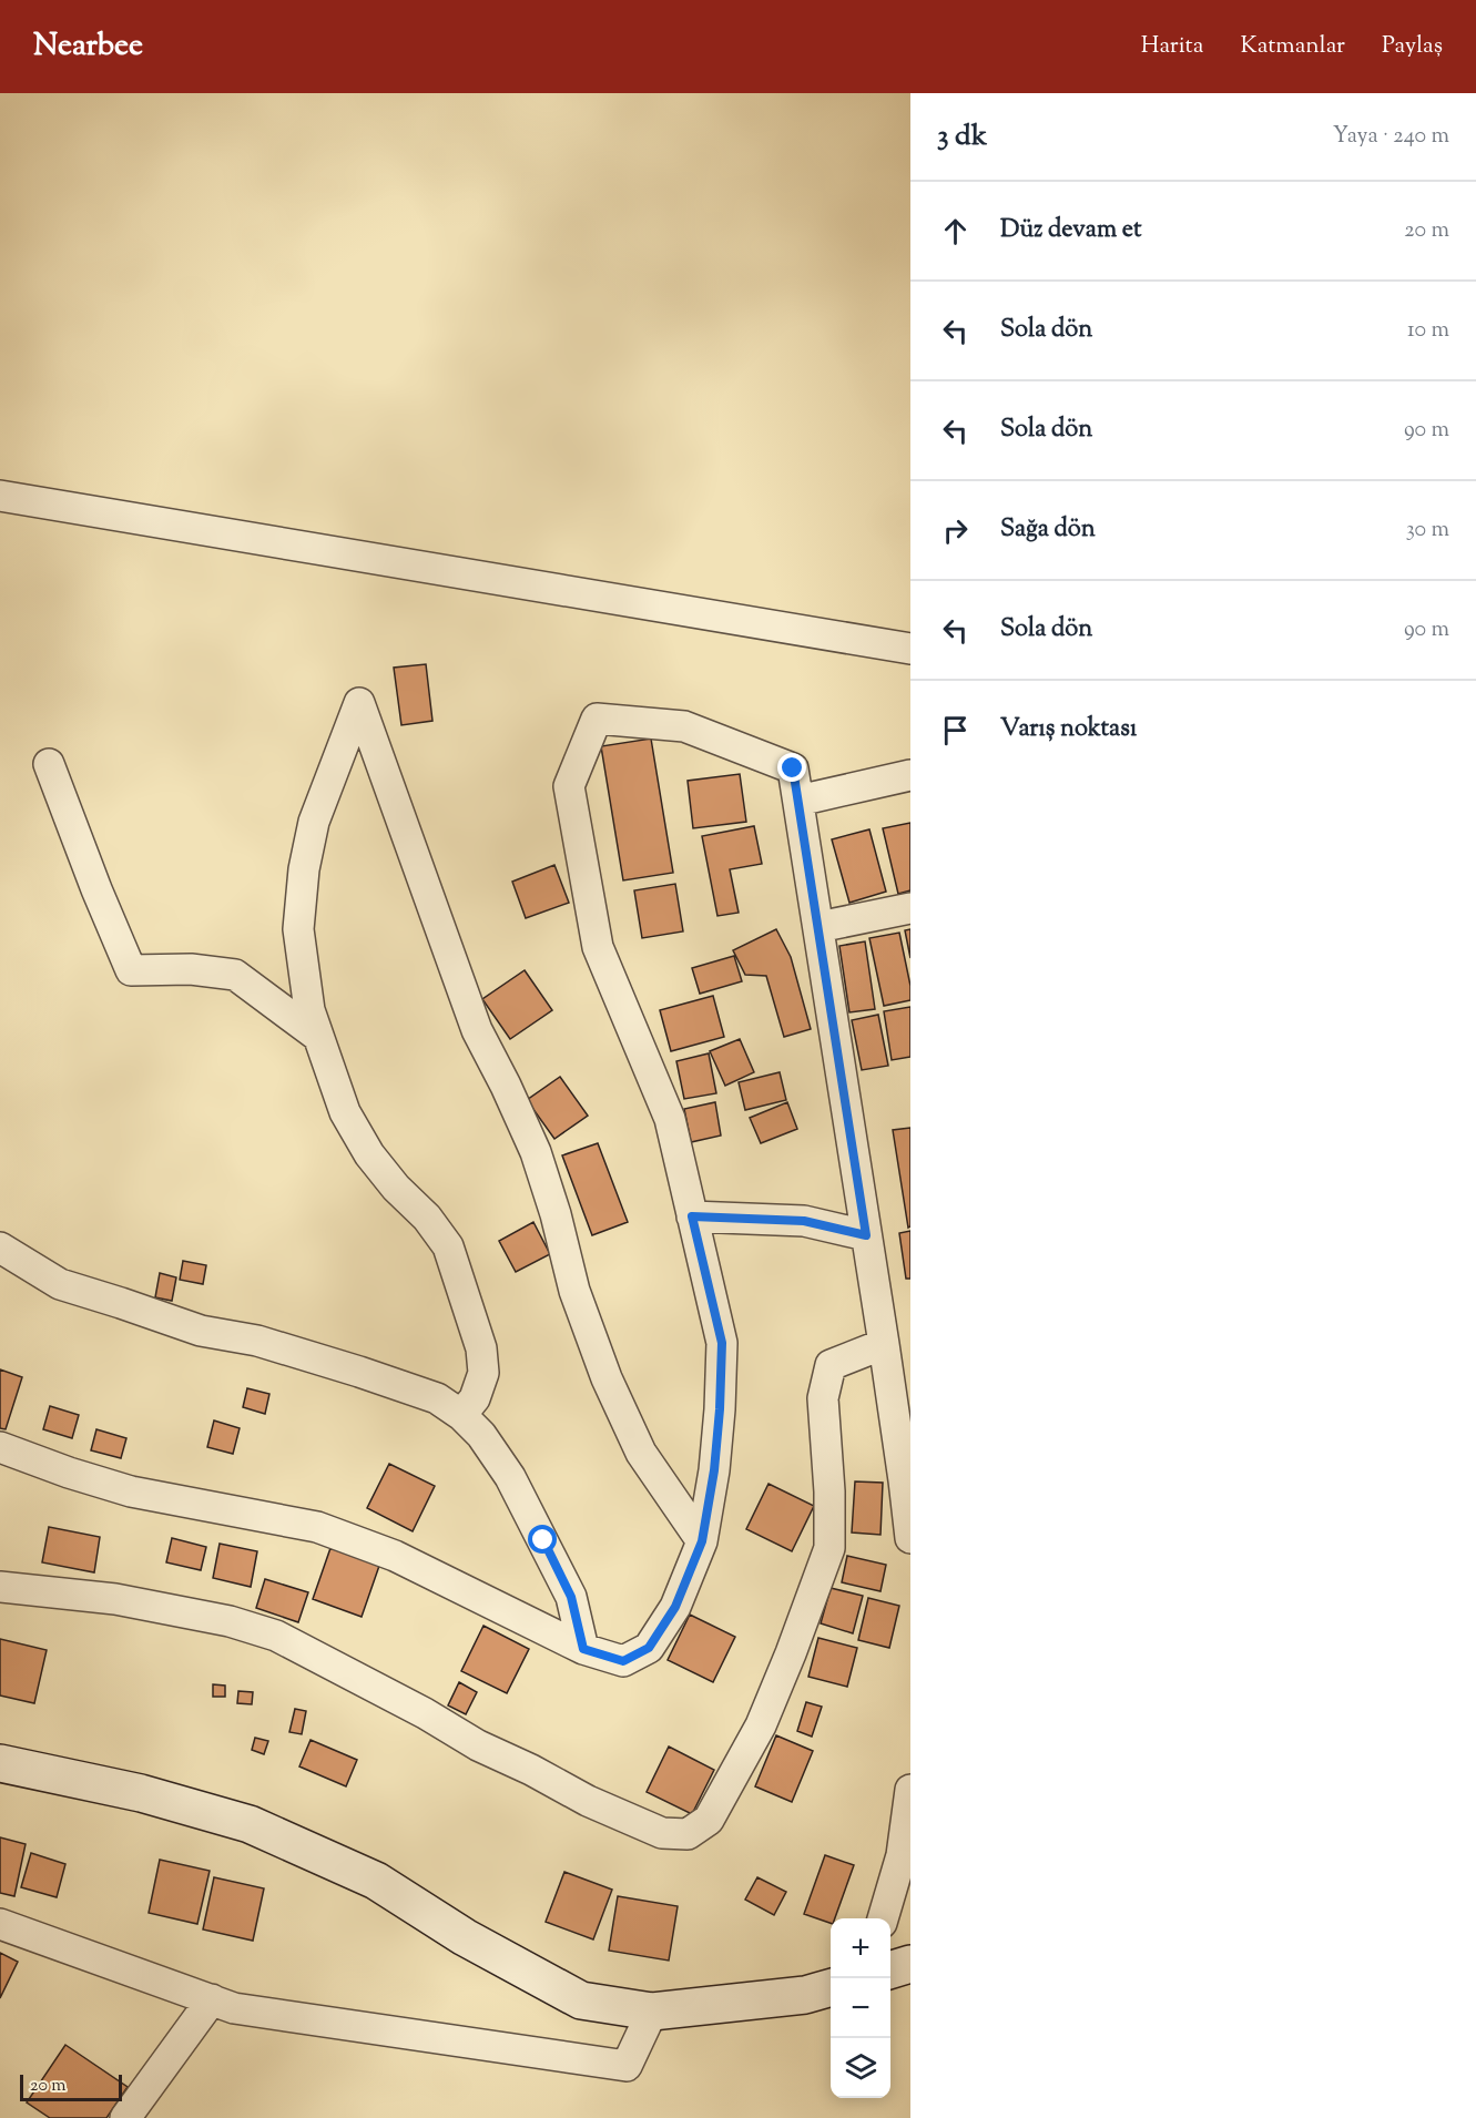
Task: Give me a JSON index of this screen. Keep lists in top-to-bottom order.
{
  "scale_bar": "20 m",
  "page": {
    "header": "Nearbee",
    "nav": ["Harita", "Katmanlar", "Paylaş"],
    "heading": ["3 dk", "Yaya · 240 m"],
    "list": [
      ["Düz devam et", "20 m"],
      ["Sola dön", "10 m"],
      ["Sola dön", "90 m"],
      ["Sağa dön", "30 m"],
      ["Sola dön", "90 m"],
      "Varış noktası"
    ],
    "map_buttons": ["+", "−"],
    "scale": "20 m"
  }
}
